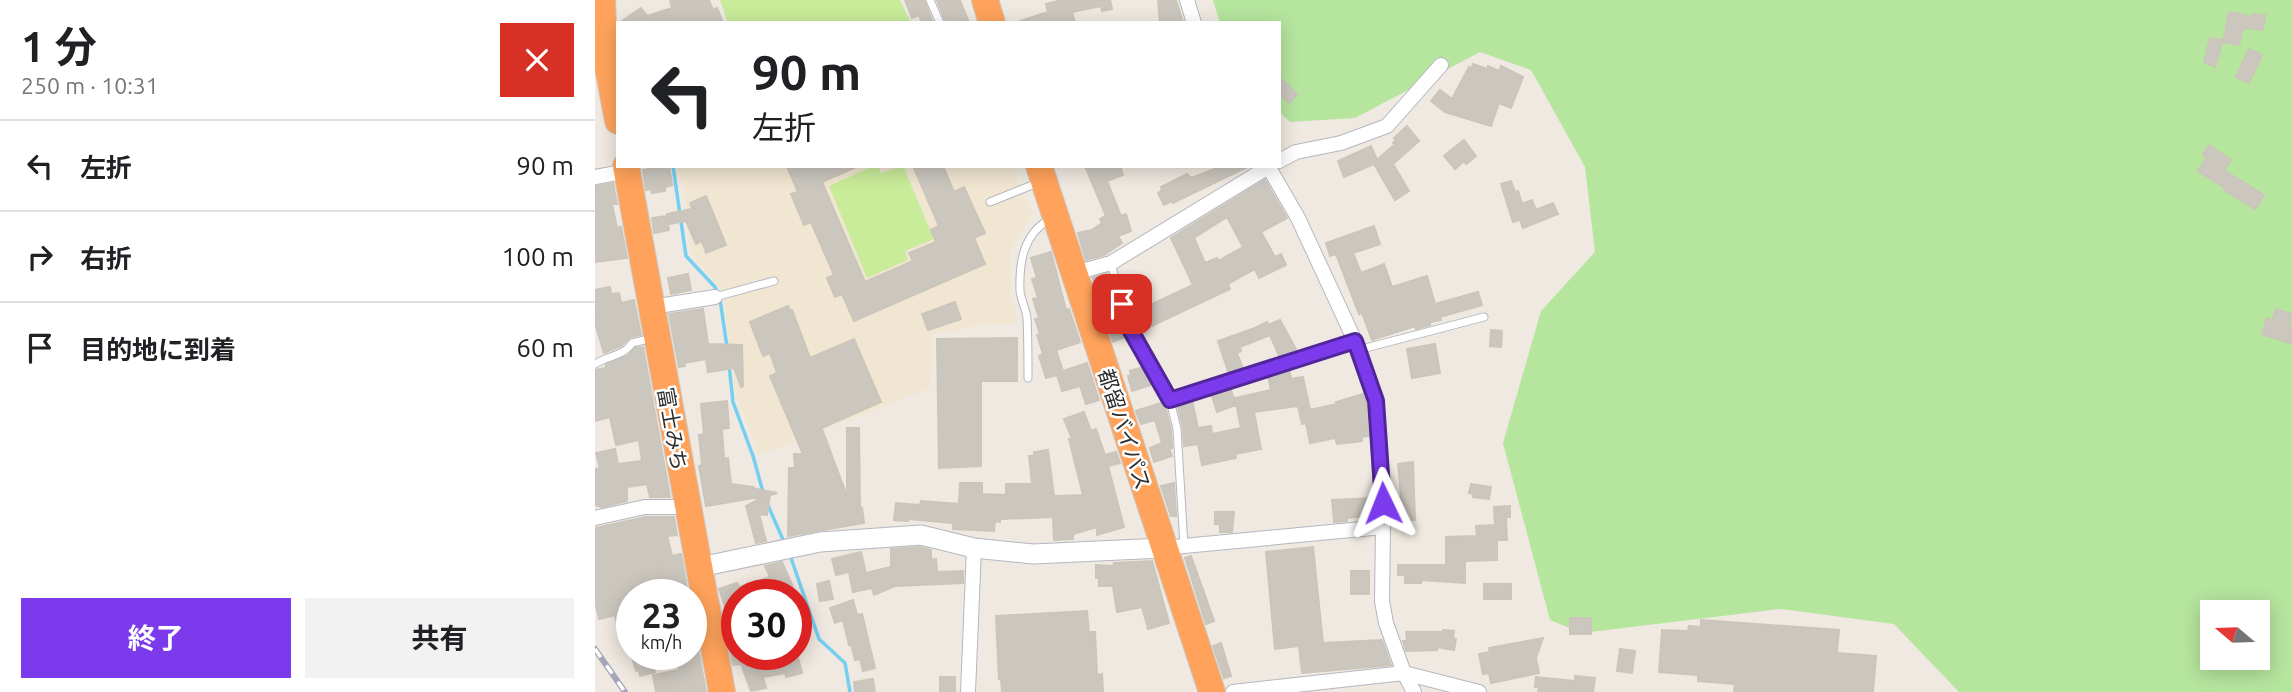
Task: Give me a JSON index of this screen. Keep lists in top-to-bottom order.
{
  "streets": {
    "highway": ["富士みち", "都留バイパス"]
  },
  "north": "left",
  "page": {
    "heading": ["1 分", "250 m · 10:31"],
    "turn": ["90 m", "左折"],
    "list": [
      {
        "name": "左折",
        "value": "90 m"
      },
      {
        "name": "右折",
        "value": "100 m"
      },
      {
        "name": "目的地に到着",
        "value": "60 m"
      }
    ],
    "speed": "23 km/h",
    "limit": "30",
    "buttons": ["終了", "共有"]
  }
}
